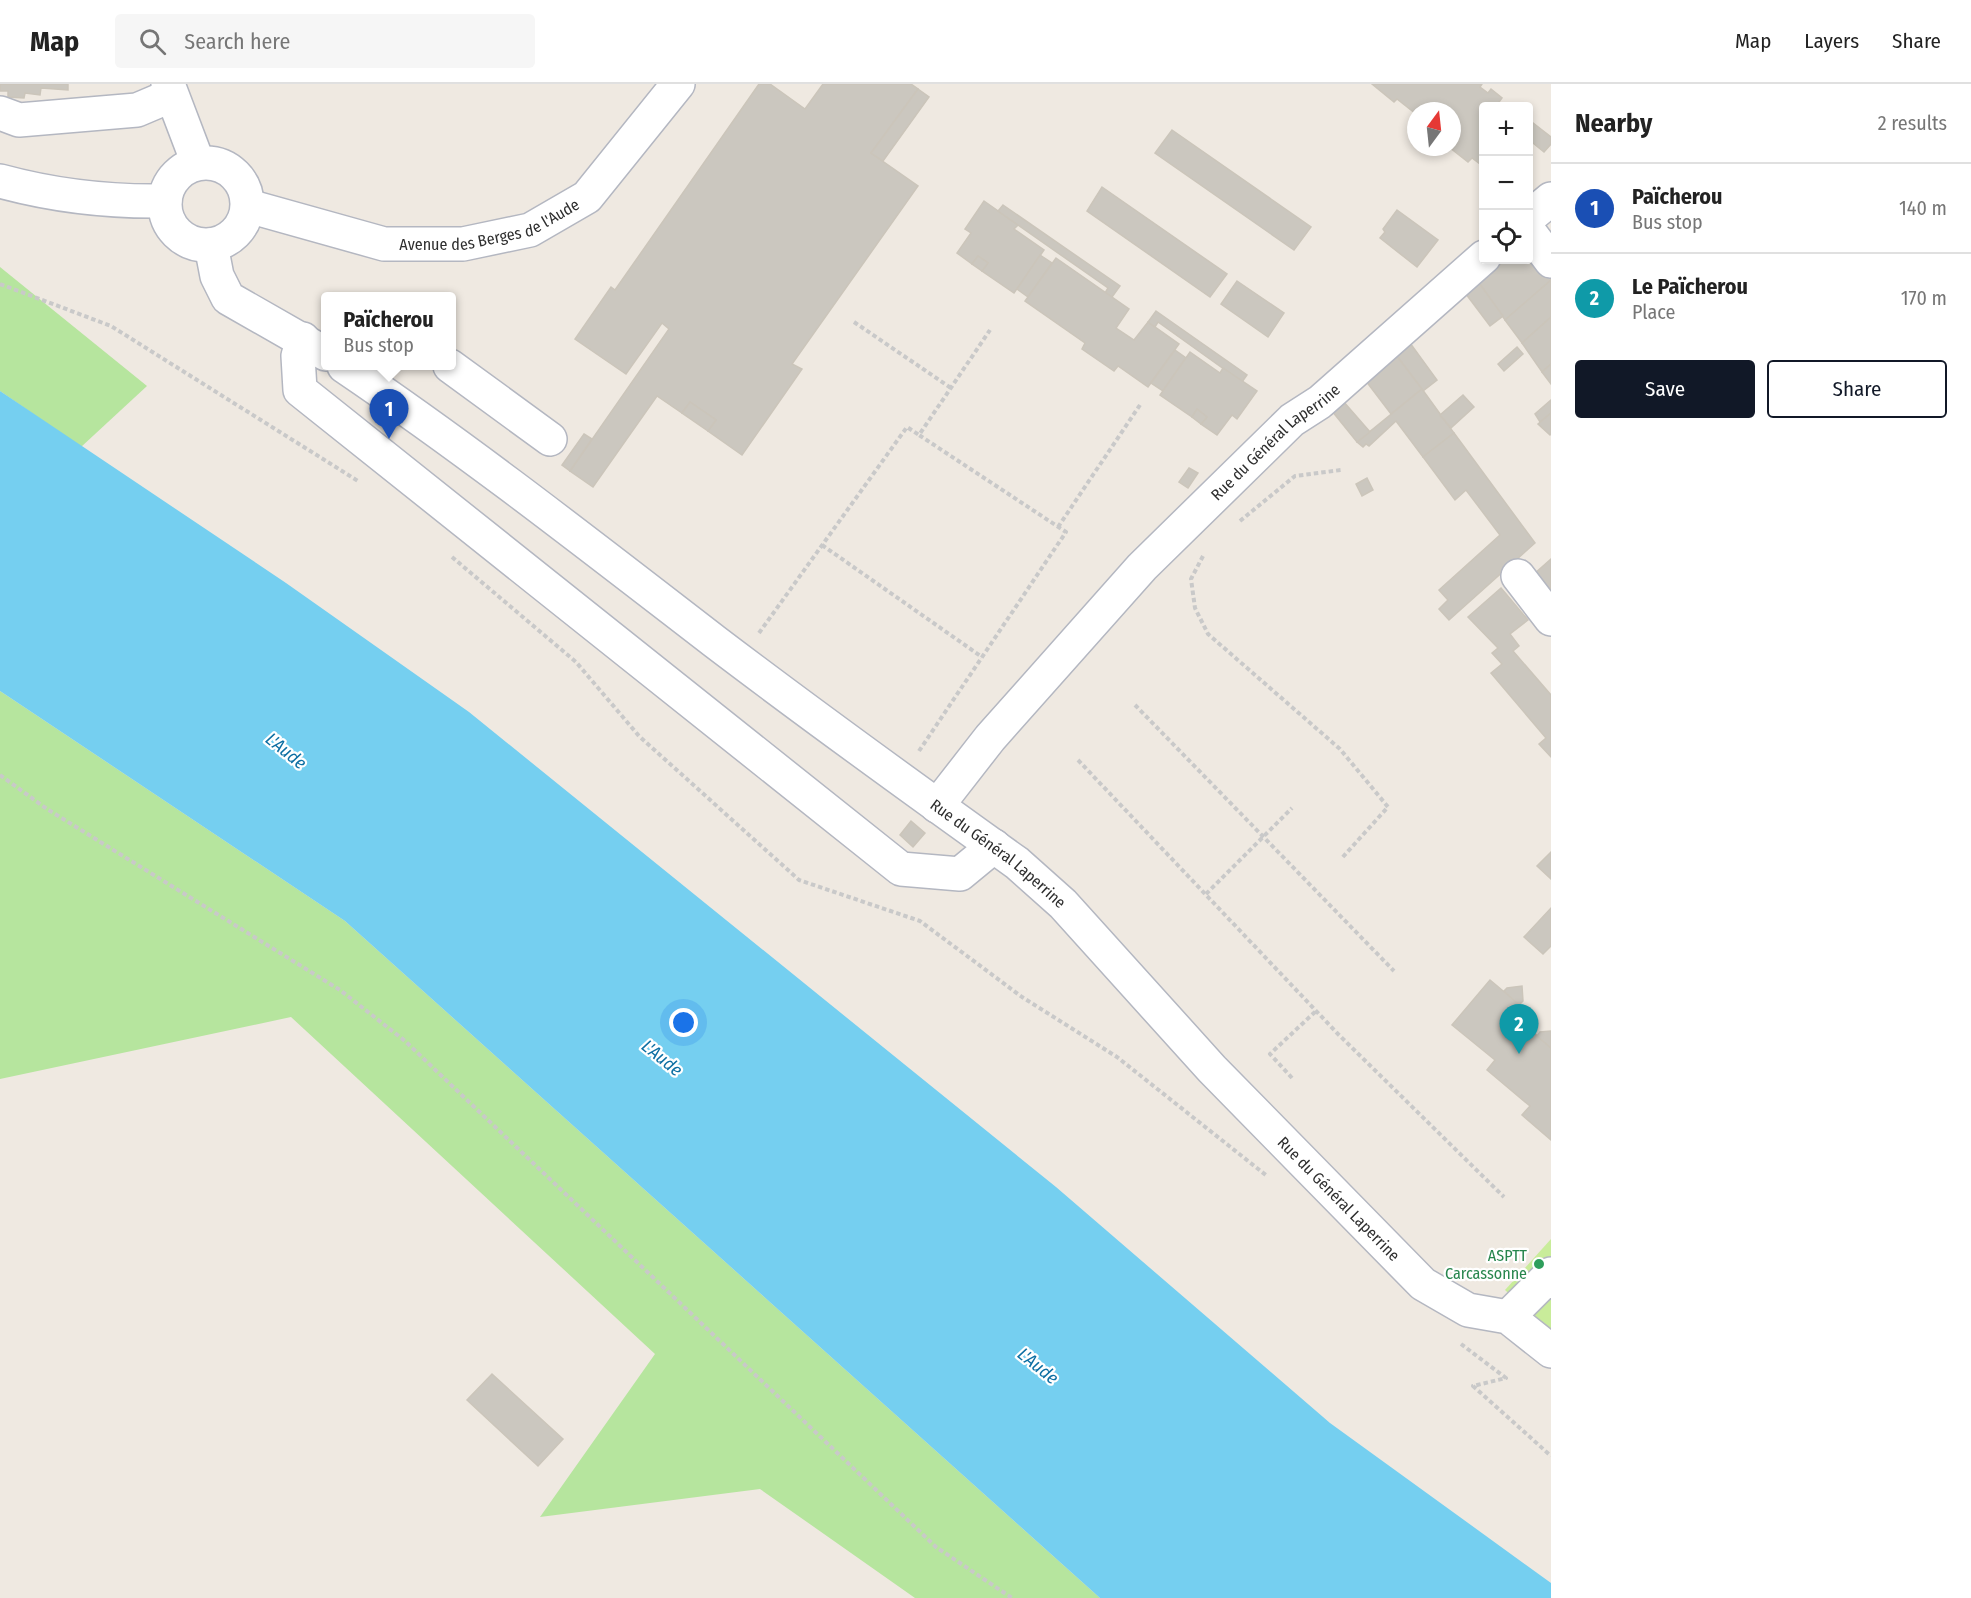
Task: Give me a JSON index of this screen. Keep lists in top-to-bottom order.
{
  "streets": {
    "street": ["Avenue des Berges de l'Aude", "Rue du Général Laperrine"]
  },
  "water": ["L'Aude"],
  "places": ["ASPTT Carcassonne"],
  "north": "top",
  "page": {
    "header": "Map",
    "search": "Search here",
    "nav": ["Map", "Layers", "Share"],
    "heading": ["Nearby", "2 results"],
    "map_buttons": ["+", "−"],
    "list": [
      {
        "mark": "1",
        "name": "Païcherou",
        "note": "Bus stop",
        "value": "140 m"
      },
      {
        "mark": "2",
        "name": "Le Païcherou",
        "note": "Place",
        "value": "170 m"
      }
    ],
    "popup": ["Païcherou", "Bus stop"],
    "buttons": ["Save", "Share"],
    "pins": ["1", "2"]
  }
}
